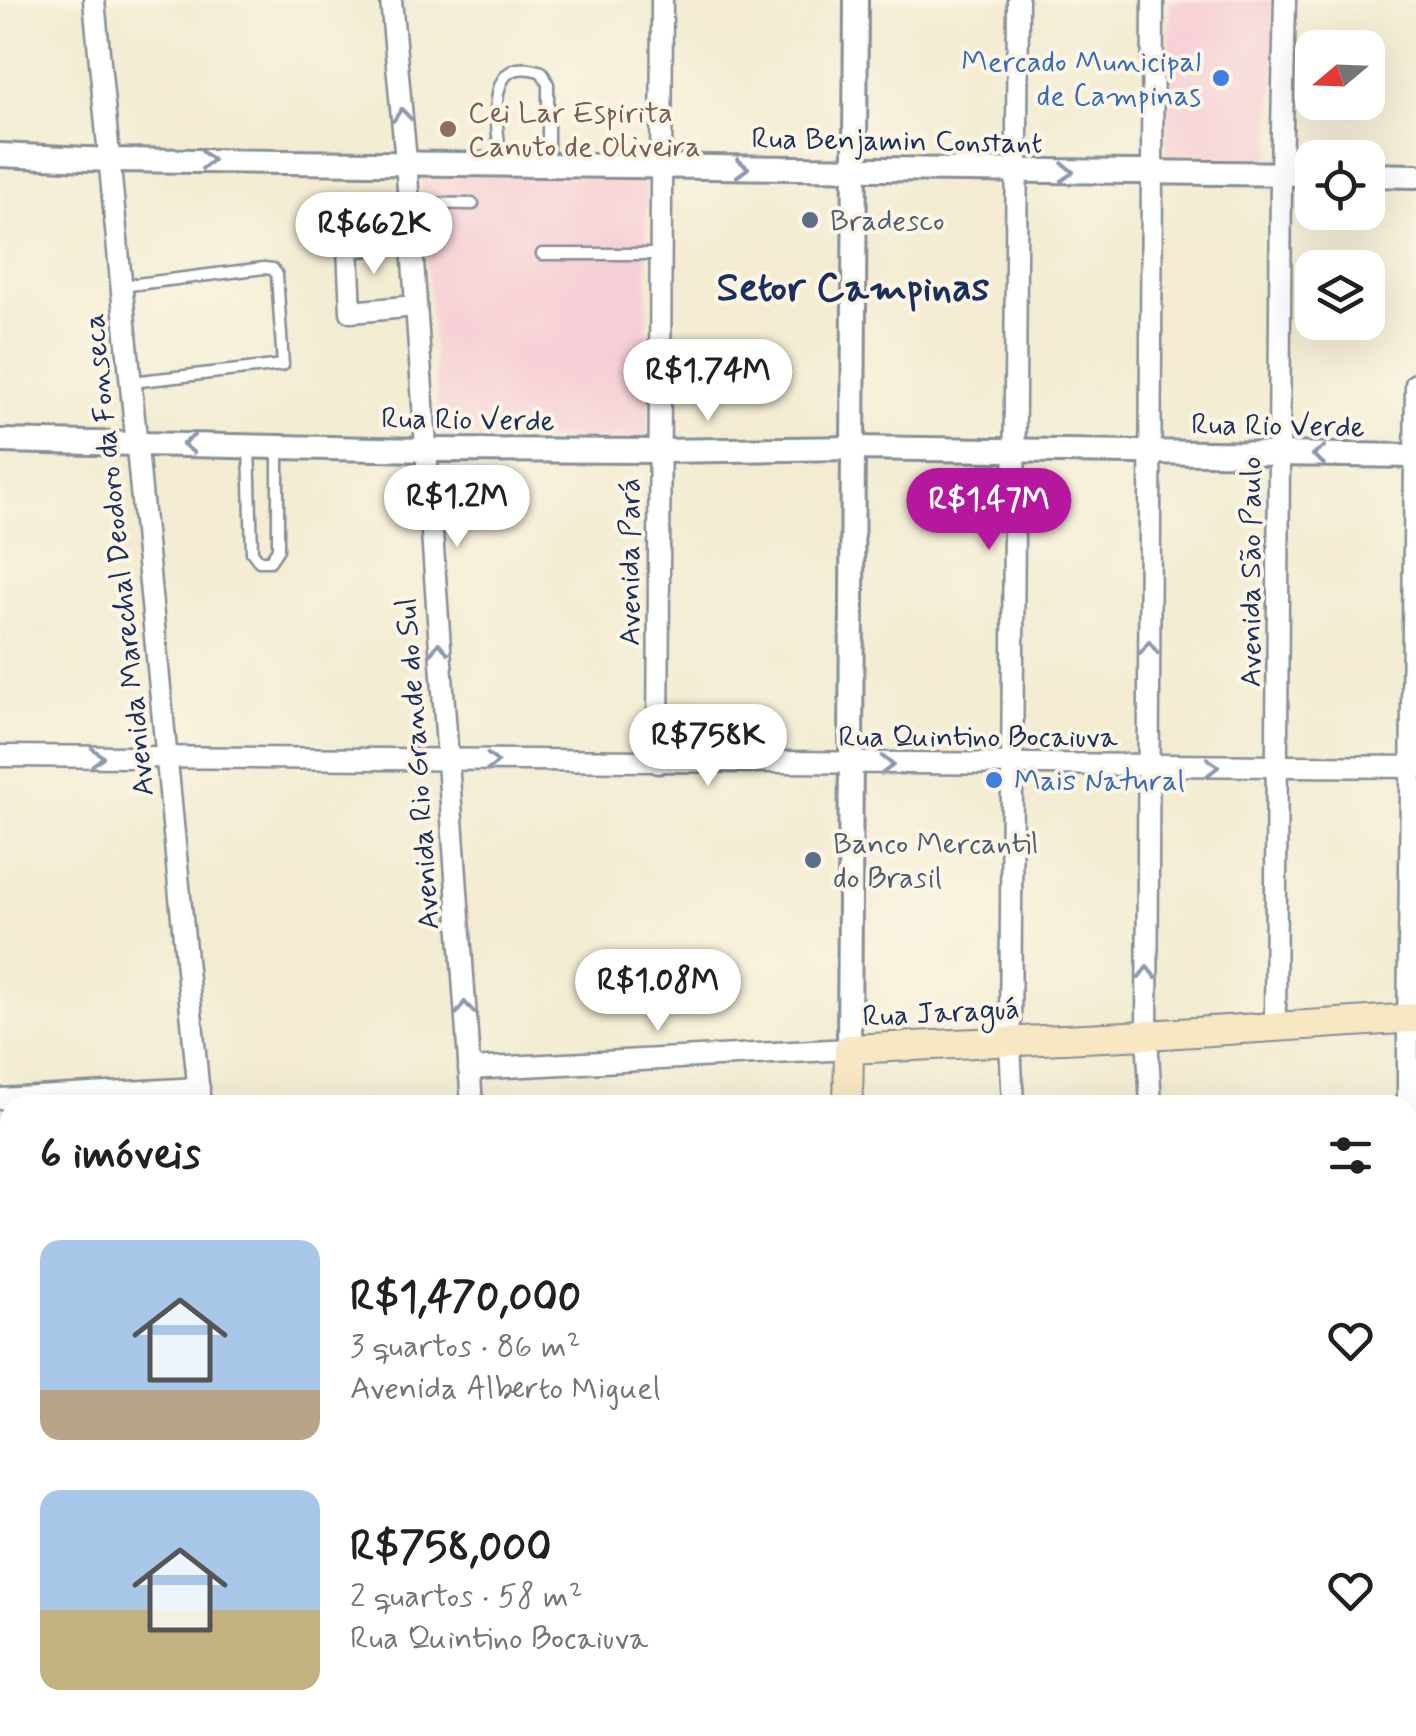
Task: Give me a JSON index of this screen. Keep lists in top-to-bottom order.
{
  "streets": {
    "main road": ["Rua Jaraguá"],
    "street": [
      "Rua Benjamin Constant",
      "Rua Rio Verde",
      "Avenida Marechal Deodoro da Fonseca",
      "Avenida Pará",
      "Avenida São Paulo",
      "Rua Quintino Bocaiuva",
      "Avenida Rio Grande do Sul"
    ]
  },
  "crossings": [
    ["Rua Benjamin Constant", "Avenida Marechal Deodoro da Fonseca"],
    ["Rua Benjamin Constant", "Avenida Pará"],
    ["Rua Benjamin Constant", "Avenida São Paulo"],
    ["Rua Benjamin Constant", "Avenida Rio Grande do Sul"],
    ["Rua Rio Verde", "Avenida Marechal Deodoro da Fonseca"],
    ["Rua Rio Verde", "Avenida Pará"],
    ["Rua Rio Verde", "Avenida São Paulo"],
    ["Rua Rio Verde", "Avenida Rio Grande do Sul"],
    ["Avenida Marechal Deodoro da Fonseca", "Rua Quintino Bocaiuva"],
    ["Avenida Pará", "Rua Quintino Bocaiuva"],
    ["Avenida São Paulo", "Rua Quintino Bocaiuva"],
    ["Avenida São Paulo", "Rua Jaraguá"],
    ["Rua Quintino Bocaiuva", "Avenida Rio Grande do Sul"],
    ["Avenida Rio Grande do Sul", "Rua Jaraguá"]
  ],
  "one_way": ["Rua Benjamin Constant", "Rua Quintino Bocaiuva", "Avenida Rio Grande do Sul"],
  "districts": ["Setor Campinas"],
  "places": [
    "Mercado Municipal de Campinas",
    "Cei Lar Espirita Canuto de Oliveira",
    "Bradesco",
    "Mais Natural",
    "Banco Mercantil do Brasil"
  ],
  "north": "left",
  "page": {
    "price": [
      "R$662K",
      "R$1.74M",
      "R$1.2M",
      "R$1.47M",
      "R$758K",
      "R$1.08M"
    ],
    "heading": "6 imóveis",
    "list": [
      {
        "name": "R$1,470,000",
        "note": "3 quartos · 86 m² · Avenida Alberto Miguel"
      },
      {
        "name": "R$758,000",
        "note": "2 quartos · 58 m² · Rua Quintino Bocaiuva"
      }
    ]
  }
}
